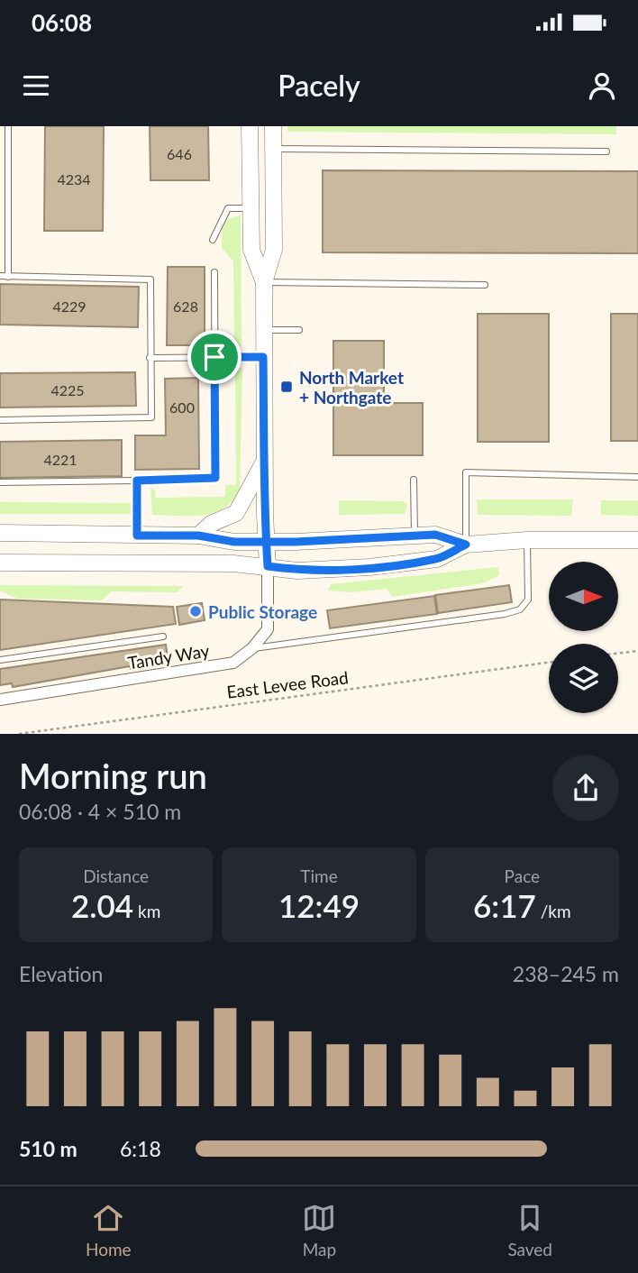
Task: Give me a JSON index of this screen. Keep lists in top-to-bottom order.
{
  "streets": {
    "street": ["Tandy Way"],
    "path": ["East Levee Road"]
  },
  "places": {
    "transit": ["North Market + Northgate"],
    "other": ["Public Storage"]
  },
  "house_numbers": [
    "646",
    "4234",
    "4229",
    "628",
    "4225",
    "600",
    "4221"
  ],
  "north": "right",
  "page": {
    "status": "06:08",
    "header": "Pacely",
    "heading": ["Morning run", "06:08 · 4 × 510 m"],
    "stats": [
      ["Distance", "2.04 km"],
      ["Time", "12:49"],
      ["Pace", "6:17 /km"]
    ],
    "chart": ["Elevation", "238–245 m"],
    "list": [
      {
        "name": "510 m",
        "note": "6:18"
      }
    ],
    "tabs": ["Home", "Map", "Saved"]
  }
}
